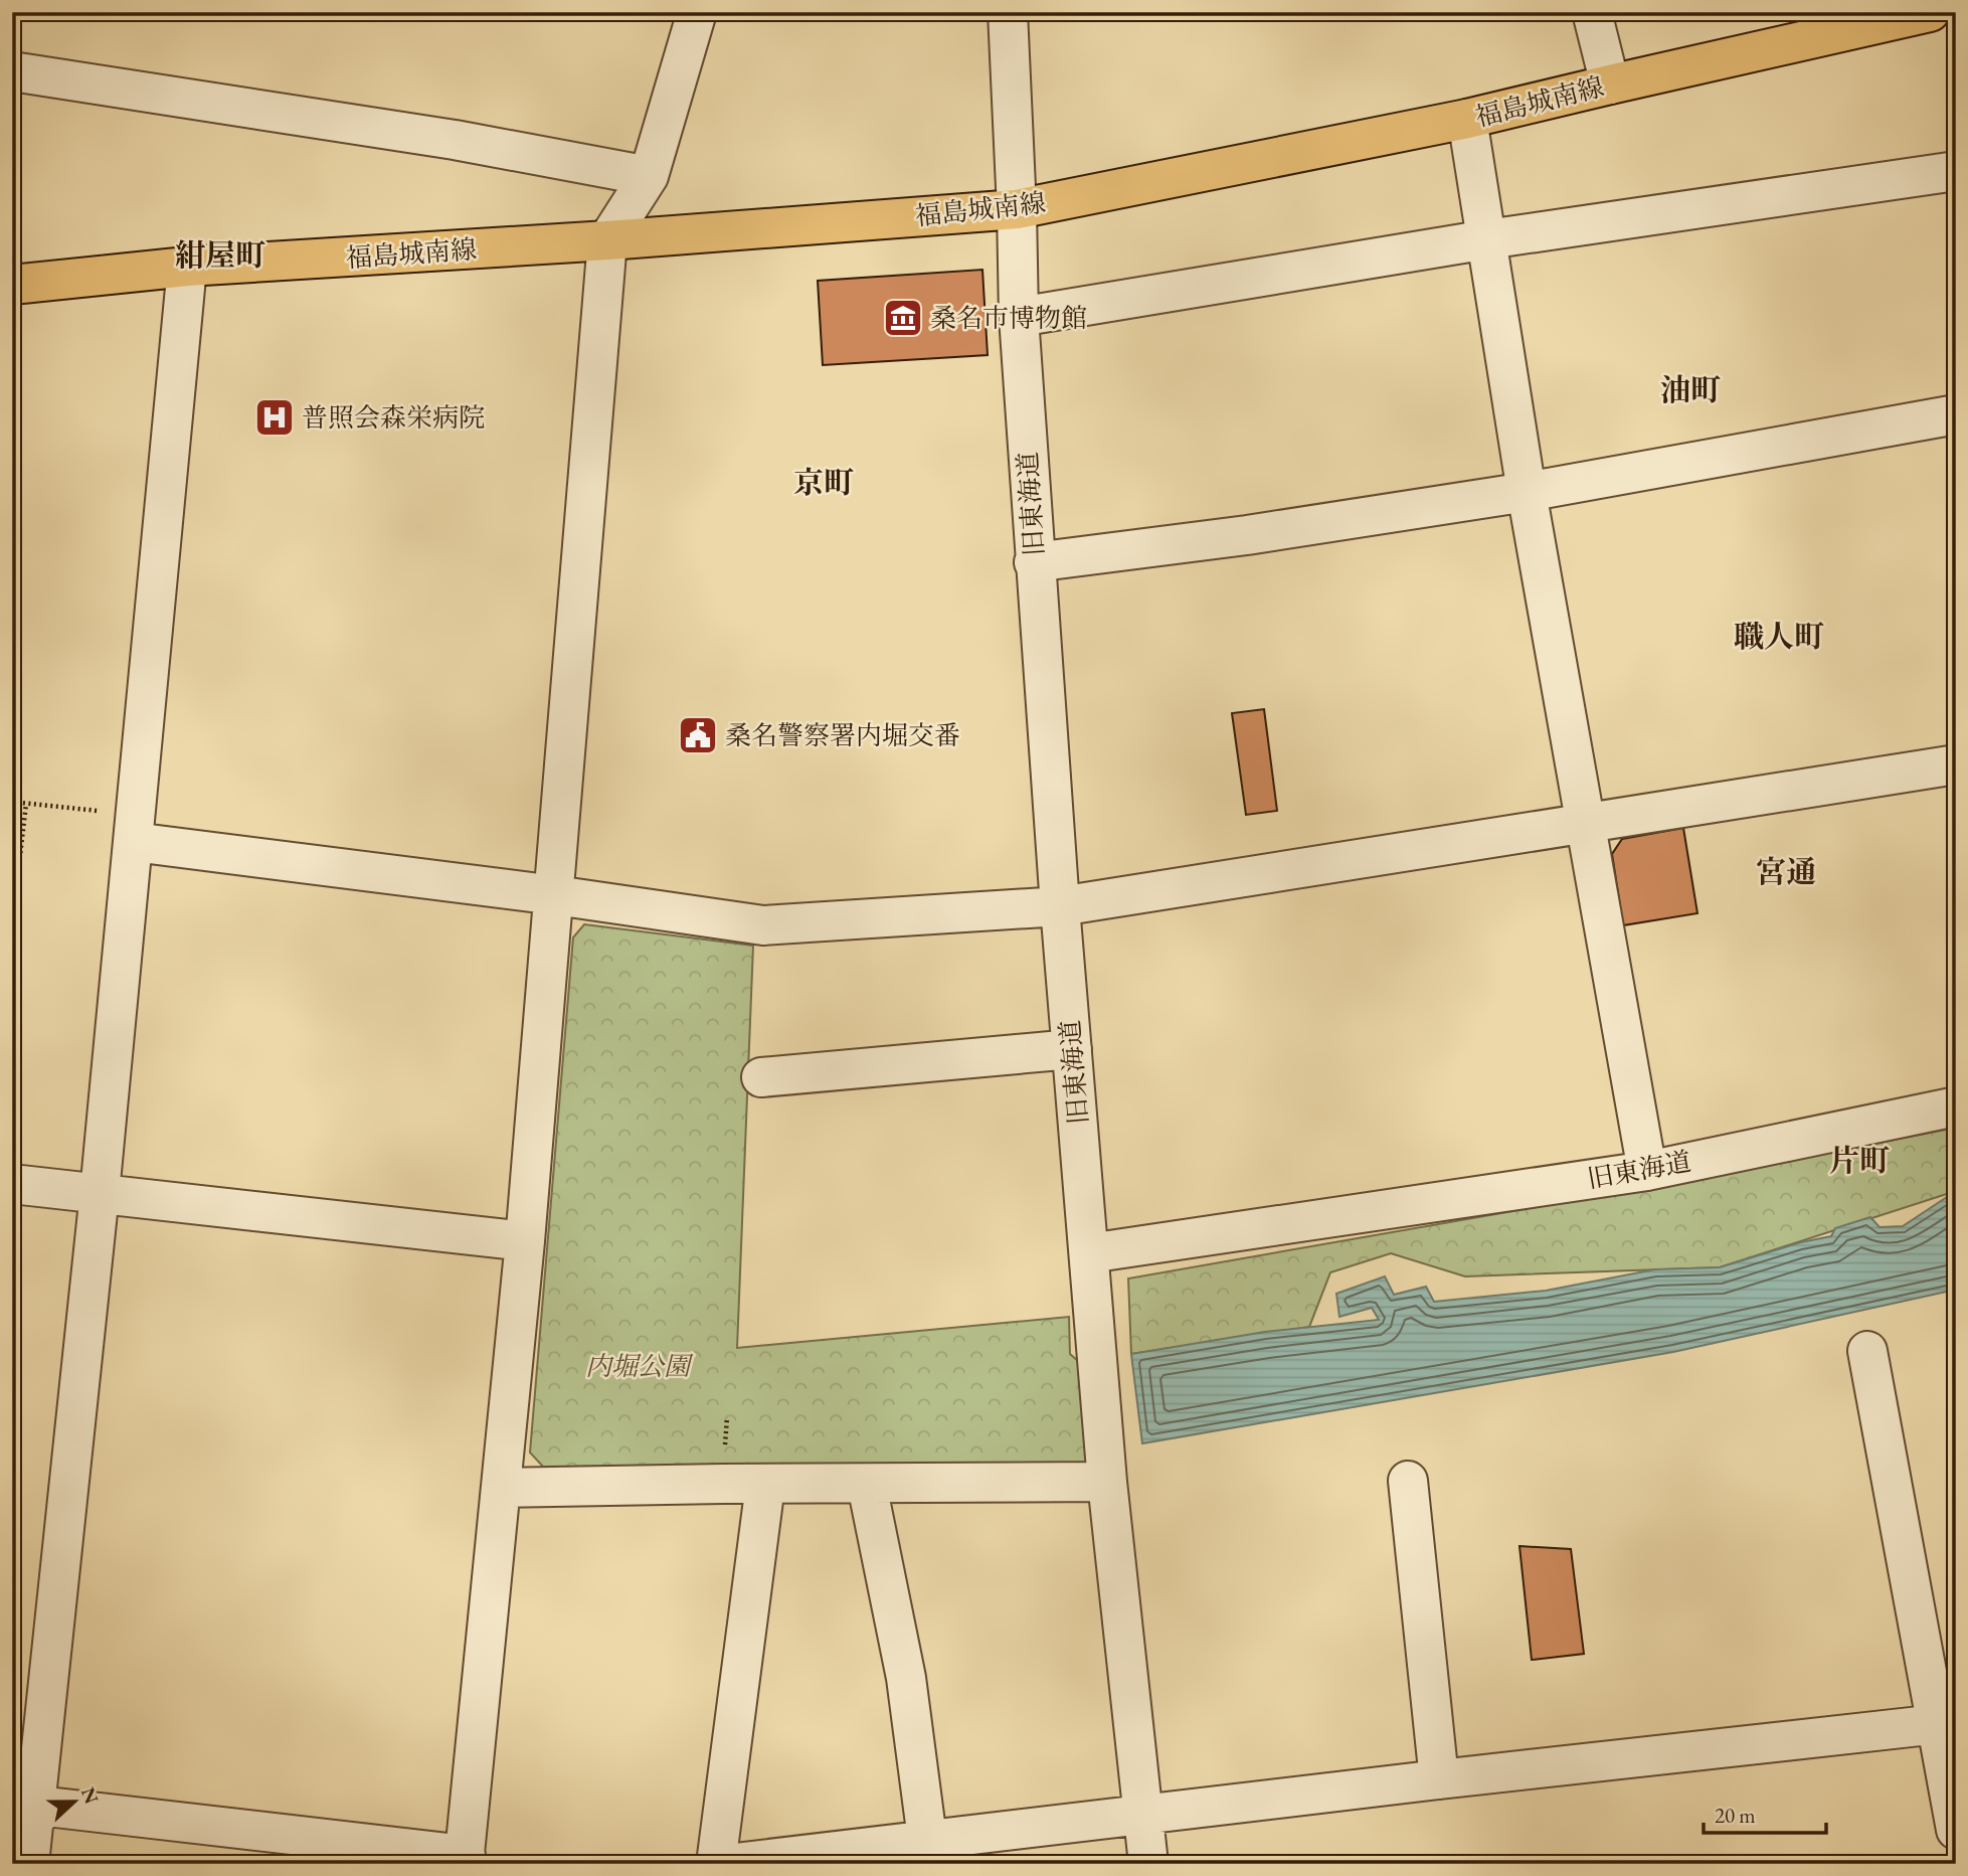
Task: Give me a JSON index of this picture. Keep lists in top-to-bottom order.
{
  "streets": {
    "main road": ["福島城南線"],
    "street": ["旧東海道"]
  },
  "crossings": [
    ["福島城南線", "旧東海道"]
  ],
  "districts": [
    "紺屋町",
    "油町",
    "京町",
    "職人町",
    "宮通",
    "片町"
  ],
  "parks": ["内堀公園"],
  "places": {
    "museum": ["桑名市博物館"],
    "hospital": ["普照会森栄病院"],
    "public building": ["桑名警察署内堀交番"]
  },
  "scale_bar": "20 m",
  "north": "right"
}
